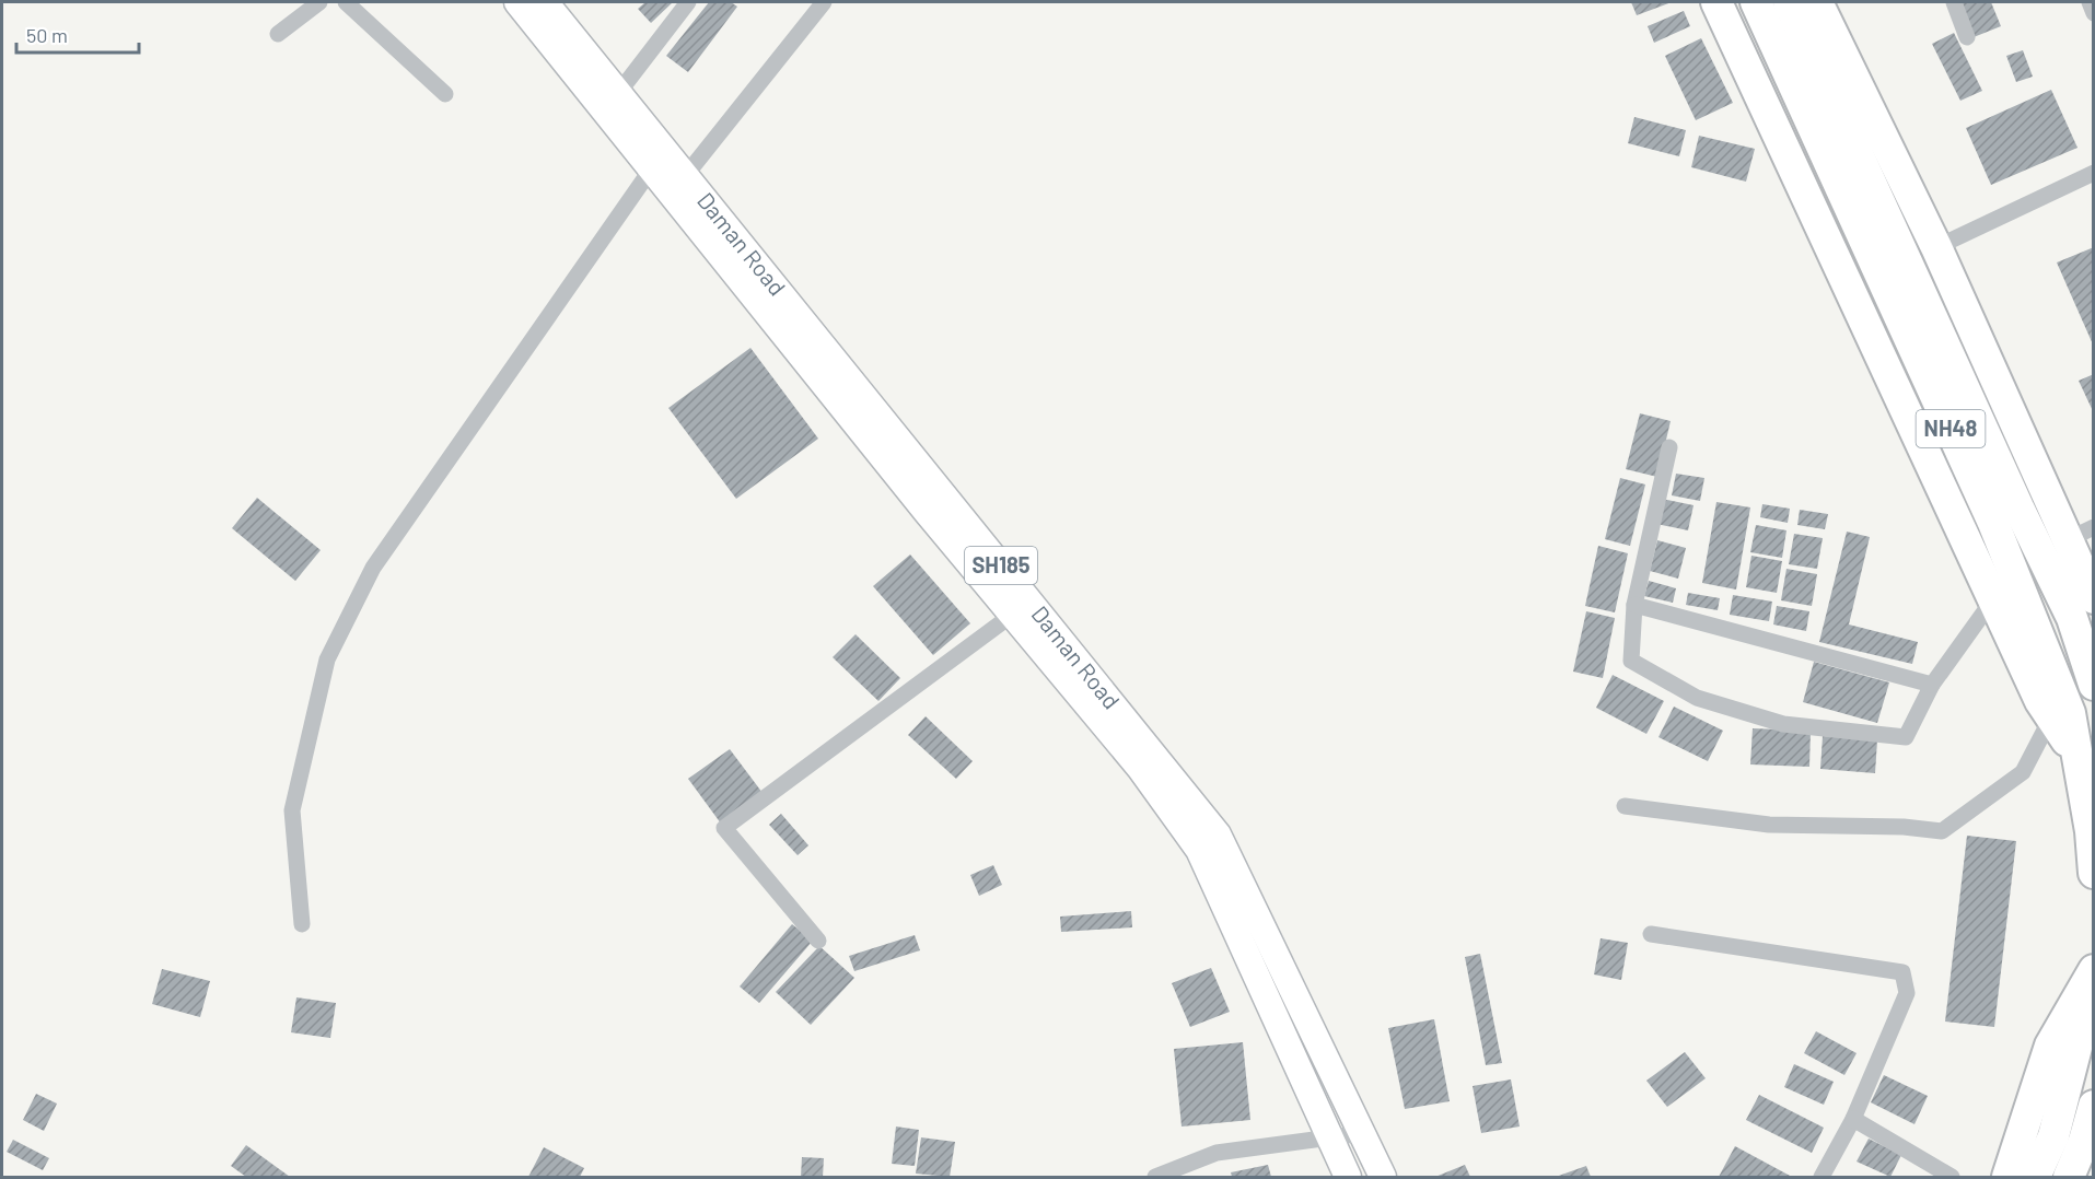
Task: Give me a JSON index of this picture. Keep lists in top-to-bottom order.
{
  "streets": {
    "highway": ["NH48"],
    "main road": ["Daman Road", "SH185"]
  },
  "scale_bar": "50 m"
}
